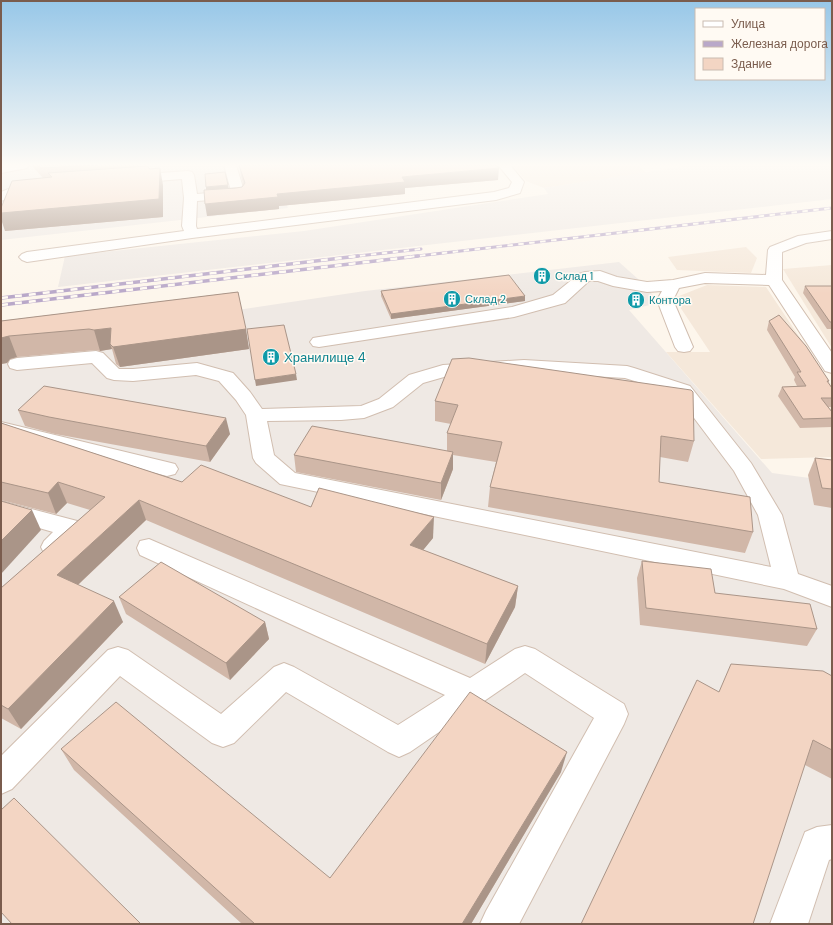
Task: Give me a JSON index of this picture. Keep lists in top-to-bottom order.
{
  "places": {
    "building": [
      "Склад 1",
      "Склад 2",
      "Контора",
      "Хранилище 4"
    ]
  },
  "legend": ["Улица", "Железная дорога", "Здание"]
}
